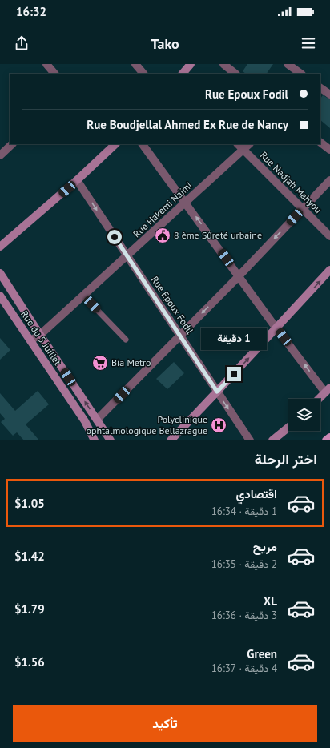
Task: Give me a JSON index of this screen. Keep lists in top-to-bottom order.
{
  "streets": {
    "main road": ["Rue du 5 Juillet"],
    "street": ["Rue Nadjah Mahyou", "Rue Hakemi Naïmi", "Rue Epoux Fodil"]
  },
  "crossings": [
    ["Rue Nadjah Mahyou", "Rue Hakemi Naïmi"],
    ["Rue Hakemi Naïmi", "Rue Epoux Fodil"],
    ["Rue Hakemi Naïmi", "Rue du 5 Juillet"]
  ],
  "one_way": ["Rue Epoux Fodil"],
  "places": {
    "public building": ["8 ème Sûreté urbaine"],
    "supermarket": ["Bia Metro"],
    "hospital": ["Polyclinique ophtalmologique Bellazrague"]
  },
  "page": {
    "status": "16:32",
    "header": "Tako",
    "banner": ["Rue Epoux Fodil", "Rue Boudjellal Ahmed Ex Rue de Nancy"],
    "bubble": "1 دقيقة",
    "heading": "اختر الرحلة",
    "list": [
      {
        "name": "اقتصادي",
        "note": "1 دقيقة · 16:34",
        "value": "$1.05"
      },
      {
        "name": "مريح",
        "note": "2 دقيقة · 16:35",
        "value": "$1.42"
      },
      {
        "name": "XL",
        "note": "3 دقيقة · 16:36",
        "value": "$1.79"
      },
      {
        "name": "Green",
        "note": "4 دقيقة · 16:37",
        "value": "$1.56"
      }
    ],
    "buttons": "تأكيد"
  }
}
